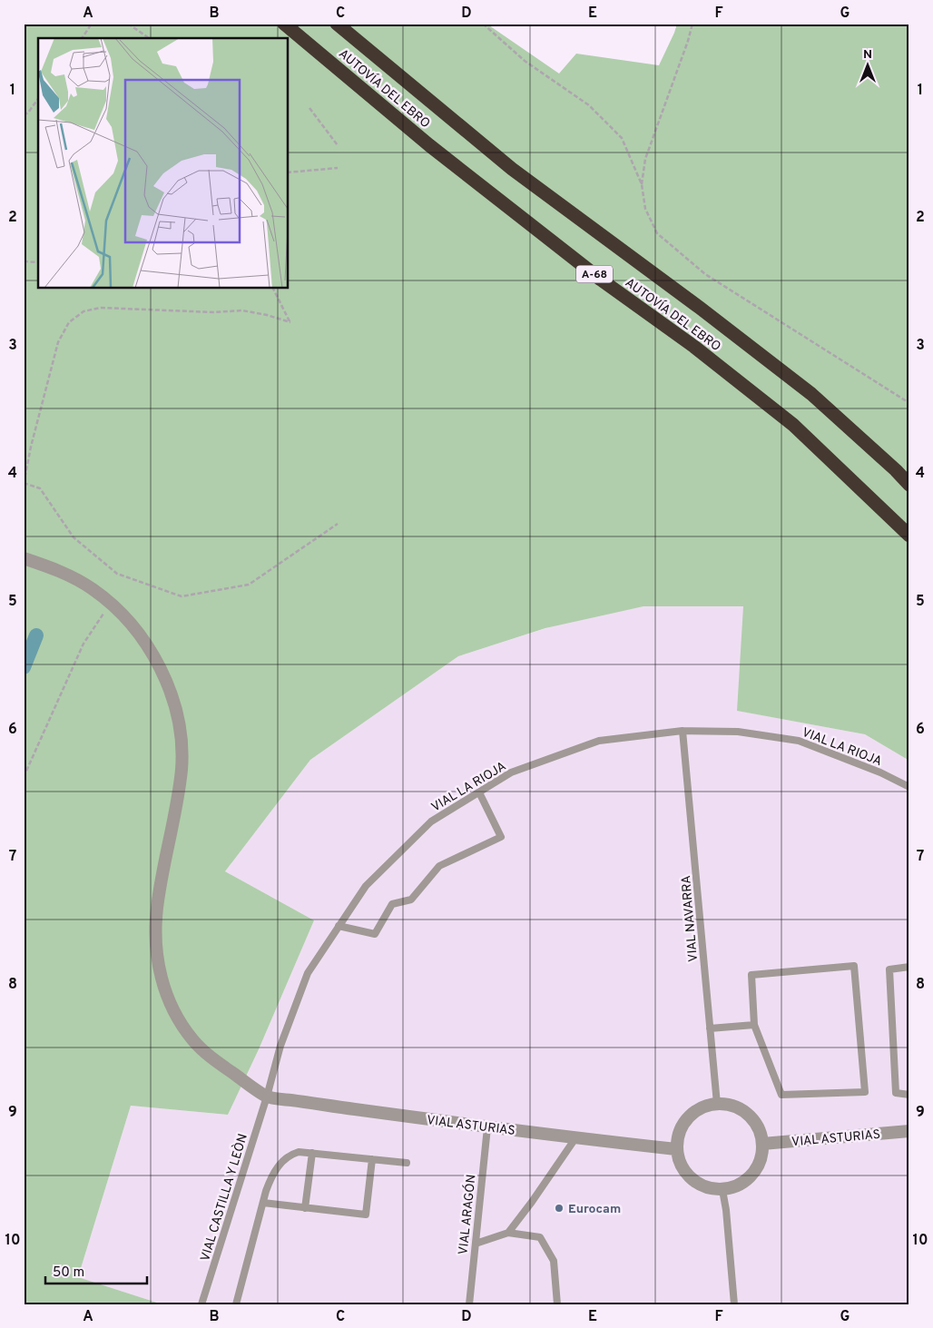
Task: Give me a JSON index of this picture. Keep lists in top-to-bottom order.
{
  "streets": {
    "highway": ["AUTOVÍA DEL EBRO", "A-68"],
    "street": ["VIAL ASTURIAS"],
    "lane": [
      "VIAL LA RIOJA",
      "VIAL NAVARRA",
      "VIAL CASTILLA Y LEÒN",
      "VIAL ARAGÓN"
    ]
  },
  "crossings": [
    ["VIAL LA RIOJA", "VIAL NAVARRA"],
    ["VIAL LA RIOJA", "VIAL ASTURIAS"],
    ["VIAL LA RIOJA", "VIAL CASTILLA Y LEÒN"],
    ["VIAL NAVARRA", "VIAL ASTURIAS"],
    ["VIAL ASTURIAS", "VIAL CASTILLA Y LEÒN"],
    ["VIAL ASTURIAS", "VIAL ARAGÓN"]
  ],
  "places": ["Eurocam"],
  "scale_bar": "50 m",
  "north": "top",
  "grid": {
    "columns": [
      "A",
      "B",
      "C",
      "D",
      "E",
      "F",
      "G"
    ],
    "rows": [
      "1",
      "2",
      "3",
      "4",
      "5",
      "6",
      "7",
      "8",
      "9",
      "10"
    ]
  }
}
